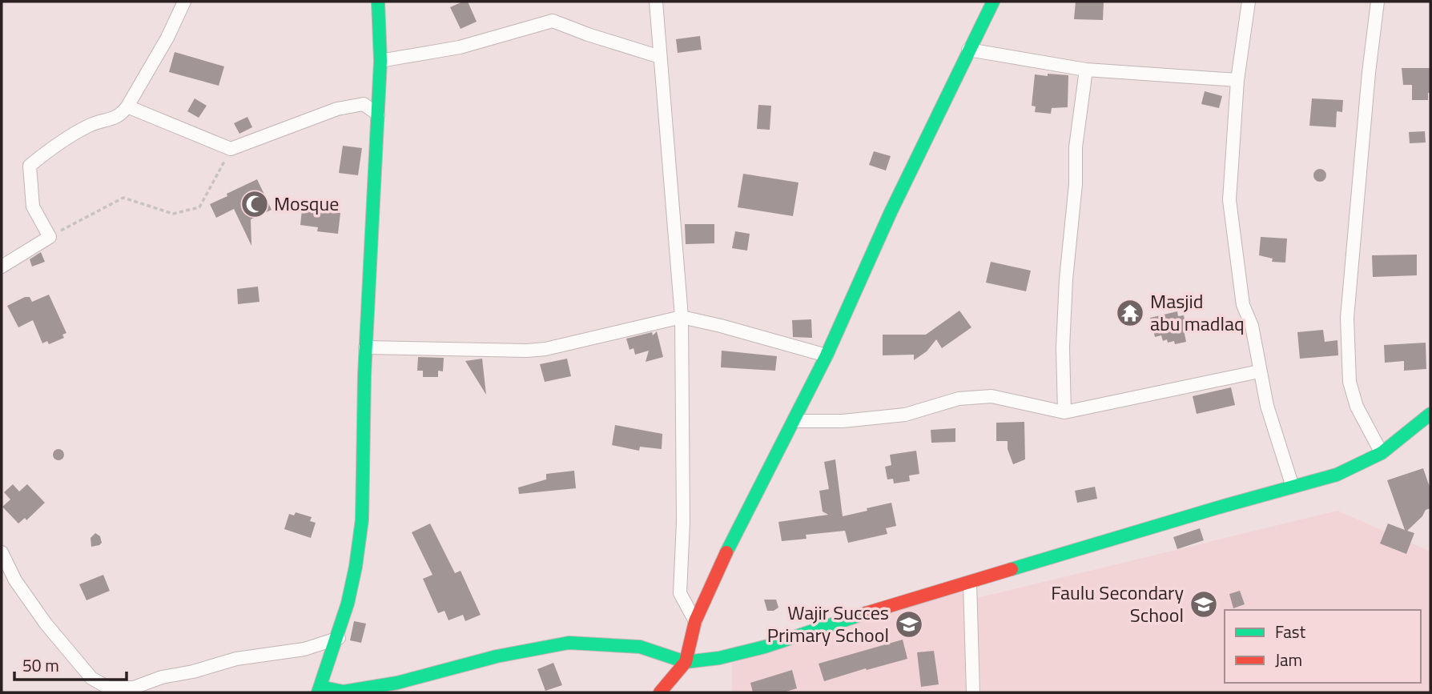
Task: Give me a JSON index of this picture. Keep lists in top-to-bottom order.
{
  "places": {
    "mosque": ["Mosque"],
    "temple": ["Masjid abu madlaq"],
    "school or university": ["Faulu Secondary School", "Wajir Succes Primary School"]
  },
  "legend": ["Fast", "Jam"],
  "scale_bar": "50 m"
}
